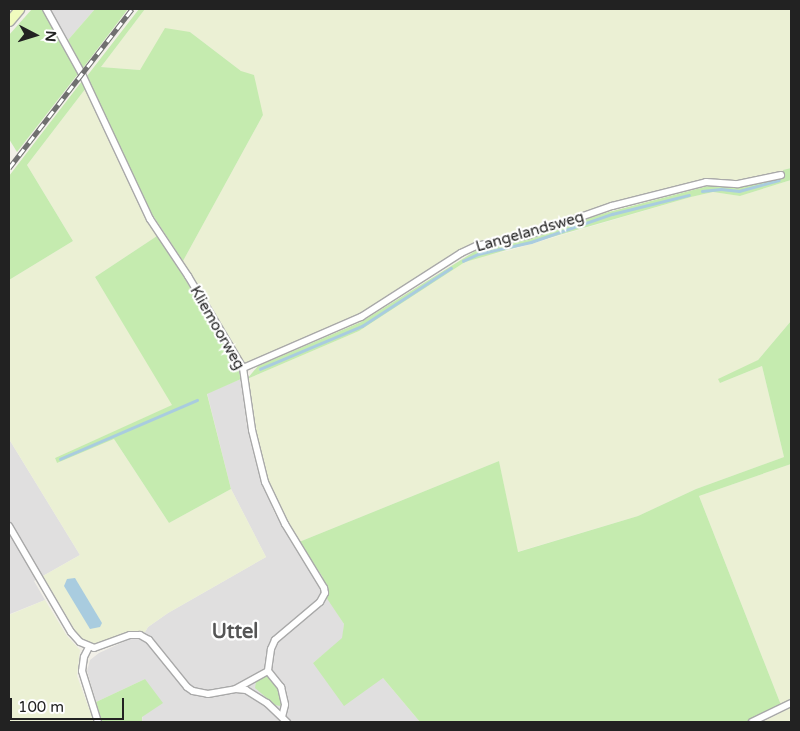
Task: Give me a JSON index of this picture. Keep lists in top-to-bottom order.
{
  "streets": {
    "street": ["Langelandsweg", "Kliemoorweg"]
  },
  "crossings": [
    ["Langelandsweg", "Kliemoorweg"]
  ],
  "districts": ["Uttel"],
  "scale_bar": "100 m",
  "north": "right"
}
